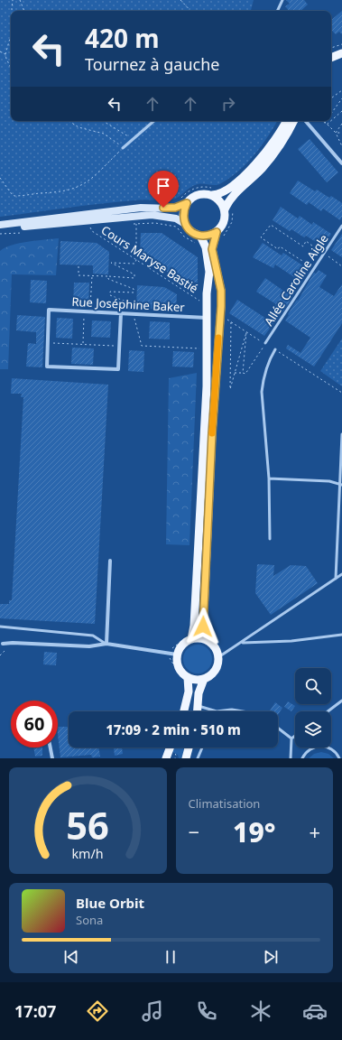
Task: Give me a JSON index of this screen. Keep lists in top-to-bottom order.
{
  "streets": {
    "street": ["Rue Joséphine Baker"],
    "lane": ["Allée Caroline Aigle"],
    "path": ["Cours Maryse Bastié"]
  },
  "page": {
    "turn": ["420 m", "Tournez à gauche"],
    "limit": "60",
    "trip": "17:09 · 2 min · 510 m",
    "tile": "Climatisation",
    "heat": ["−", "19°", "+"],
    "song": ["Blue Orbit", "Sona"],
    "tabs": "17:07",
    "gauge": ["56", "km/h"]
  }
}
